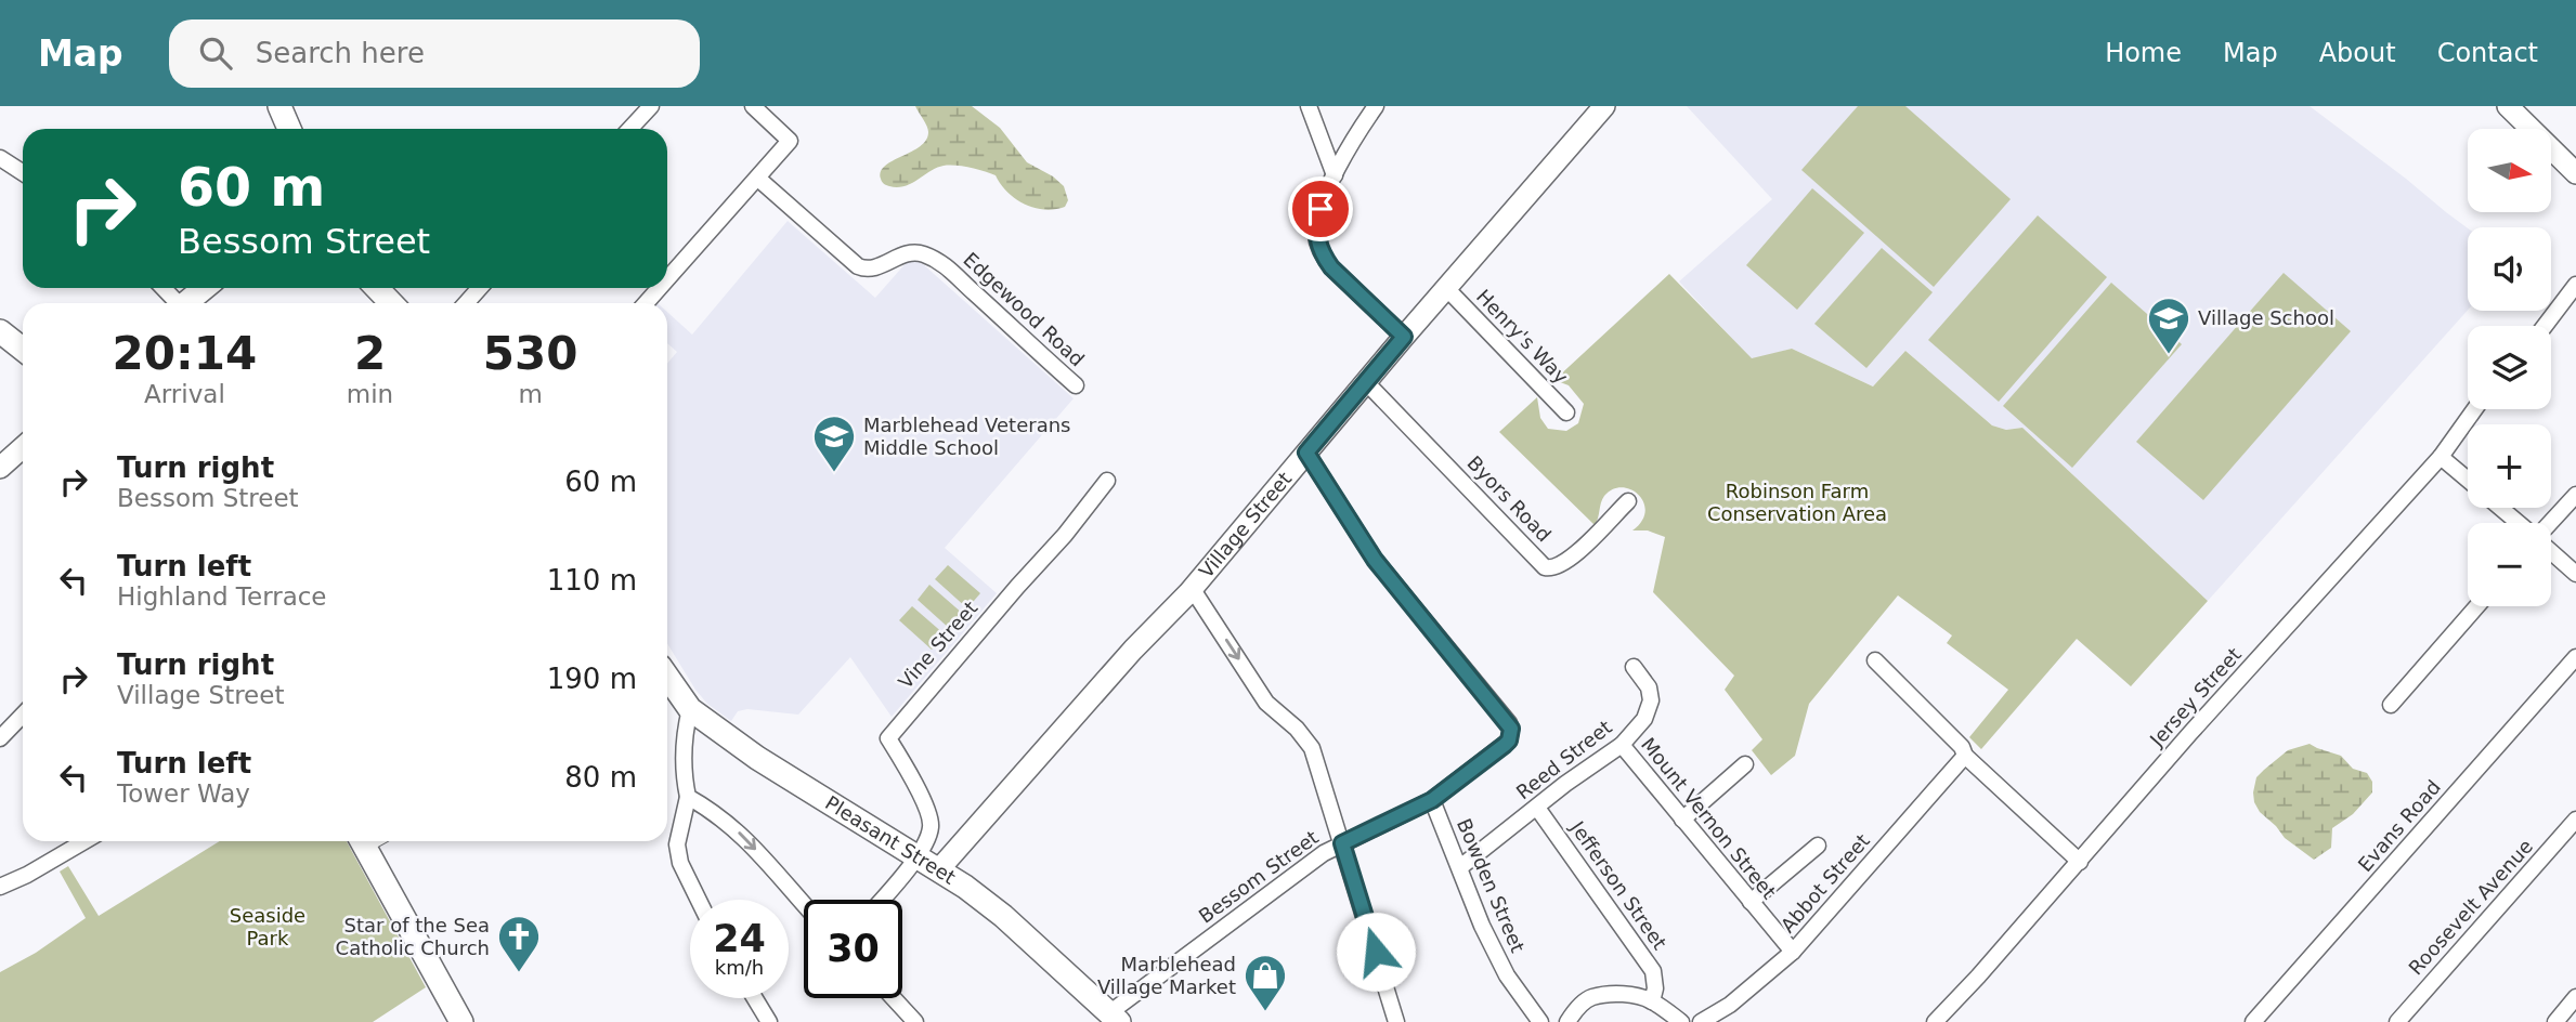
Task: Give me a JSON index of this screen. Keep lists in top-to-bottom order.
{
  "streets": {
    "main road": ["Village Street", "Pleasant Street"],
    "street": [
      "Edgewood Road",
      "Henry's Way",
      "Byors Road",
      "Vine Street",
      "Jersey Street",
      "Reed Street",
      "Mount Vernon Street",
      "Evans Road",
      "Bessom Street",
      "Abbot Street",
      "Bowden Street",
      "Jefferson Street",
      "Roosevelt Avenue"
    ]
  },
  "crossings": [
    ["Henry's Way", "Village Street"],
    ["Byors Road", "Village Street"],
    ["Village Street", "Pleasant Street"],
    ["Village Street", "Bessom Street"],
    ["Vine Street", "Pleasant Street"],
    ["Reed Street", "Mount Vernon Street"],
    ["Reed Street", "Bowden Street"],
    ["Reed Street", "Jefferson Street"],
    ["Mount Vernon Street", "Abbot Street"],
    ["Pleasant Street", "Bessom Street"],
    ["Bessom Street", "Bowden Street"]
  ],
  "parks": ["Robinson Farm Conservation Area", "Seaside Park"],
  "places": {
    "school or university": ["Village School", "Marblehead Veterans Middle School"],
    "church": ["Star of the Sea Catholic Church"],
    "shop": ["Marblehead Village Market"]
  },
  "north": "right",
  "page": {
    "header": "Map",
    "search": "Search here",
    "nav": [
      "Home",
      "Map",
      "About",
      "Contact"
    ],
    "map_buttons": ["+", "−"],
    "turn": ["60 m", "Bessom Street"],
    "eta": [
      "20:14",
      "Arrival",
      "2",
      "min",
      "530",
      "m"
    ],
    "list": [
      {
        "name": "Turn right",
        "note": "Bessom Street",
        "value": "60 m"
      },
      {
        "name": "Turn left",
        "note": "Highland Terrace",
        "value": "110 m"
      },
      {
        "name": "Turn right",
        "note": "Village Street",
        "value": "190 m"
      },
      {
        "name": "Turn left",
        "note": "Tower Way",
        "value": "80 m"
      }
    ],
    "speed": "24 km/h",
    "limit": "30"
  }
}
